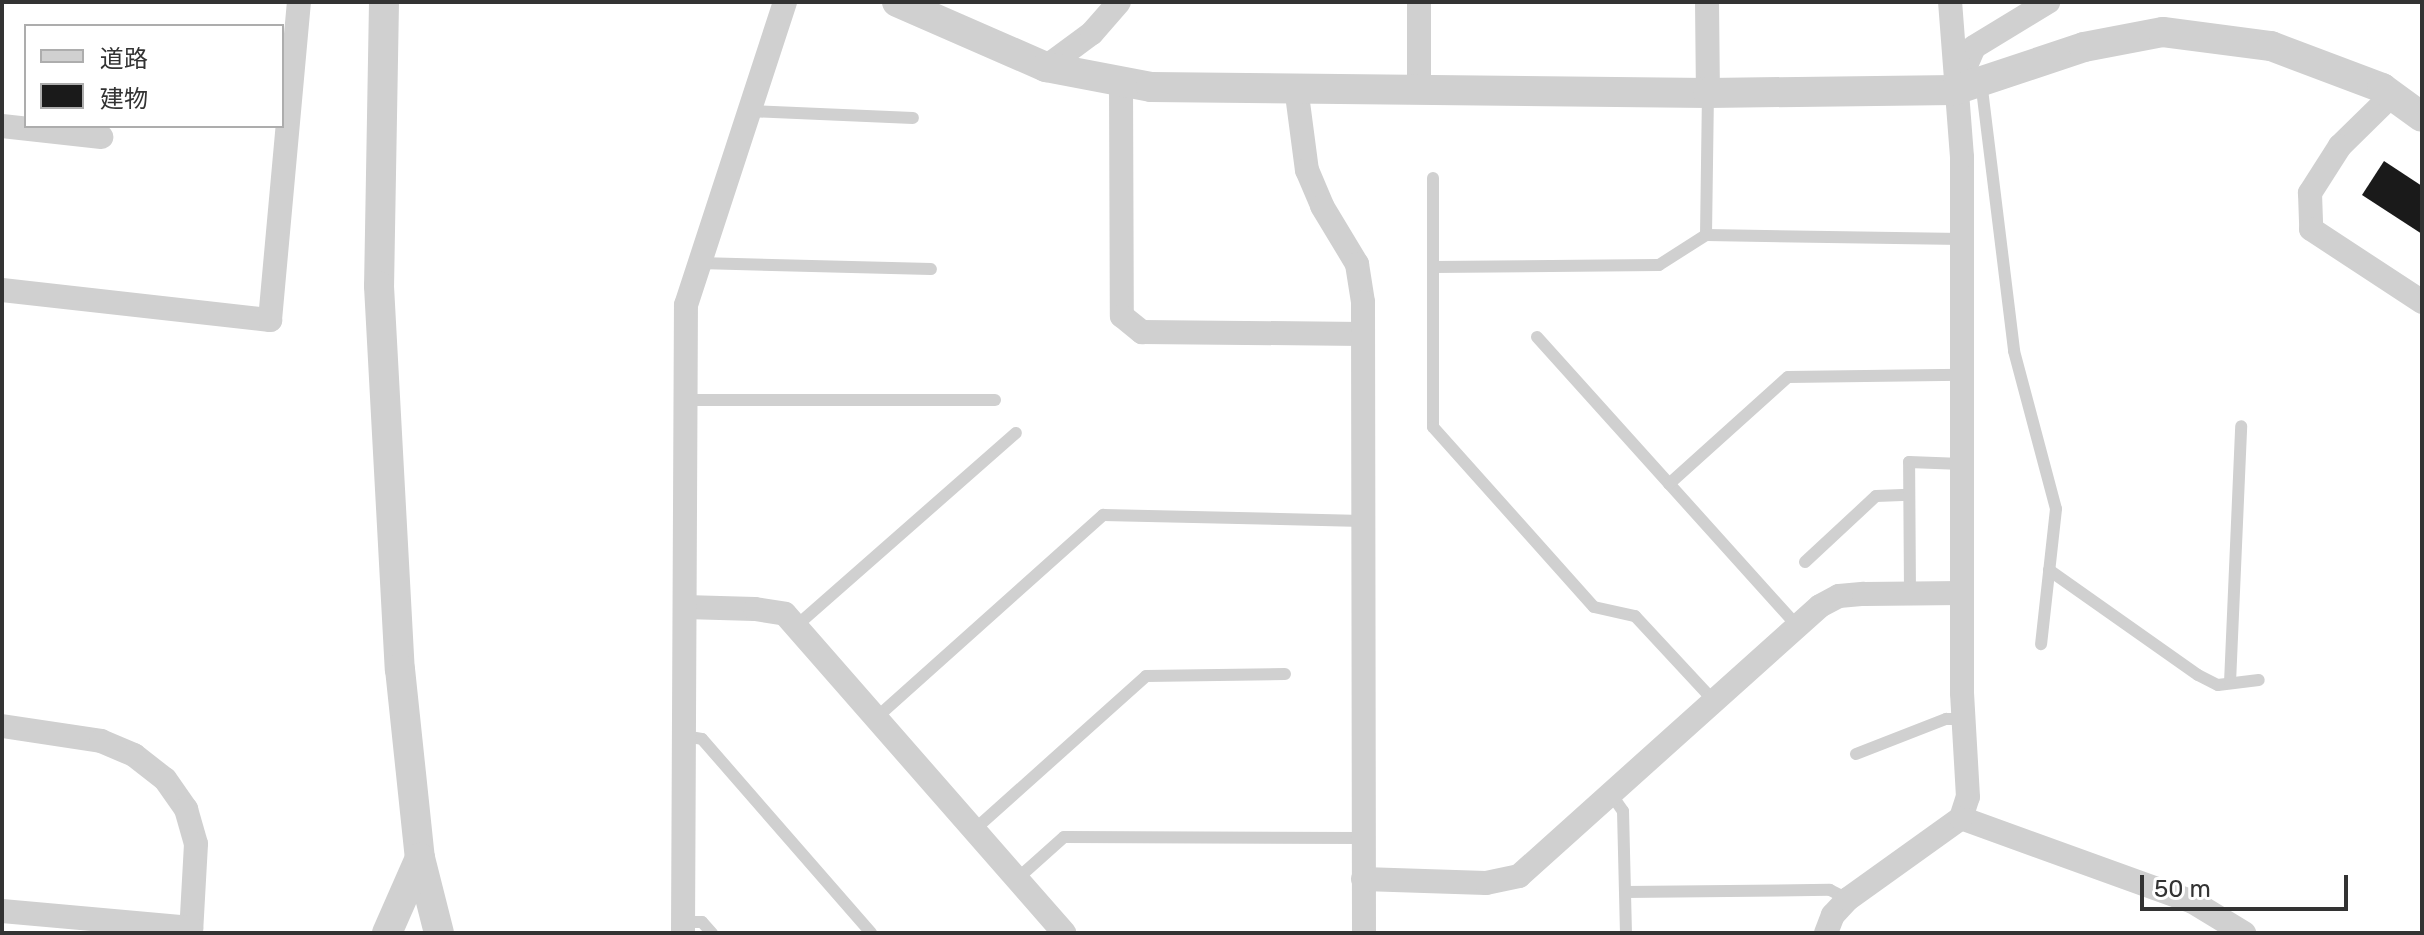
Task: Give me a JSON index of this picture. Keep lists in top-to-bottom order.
{
  "legend": ["道路", "建物"],
  "scale_bar": "50 m"
}
